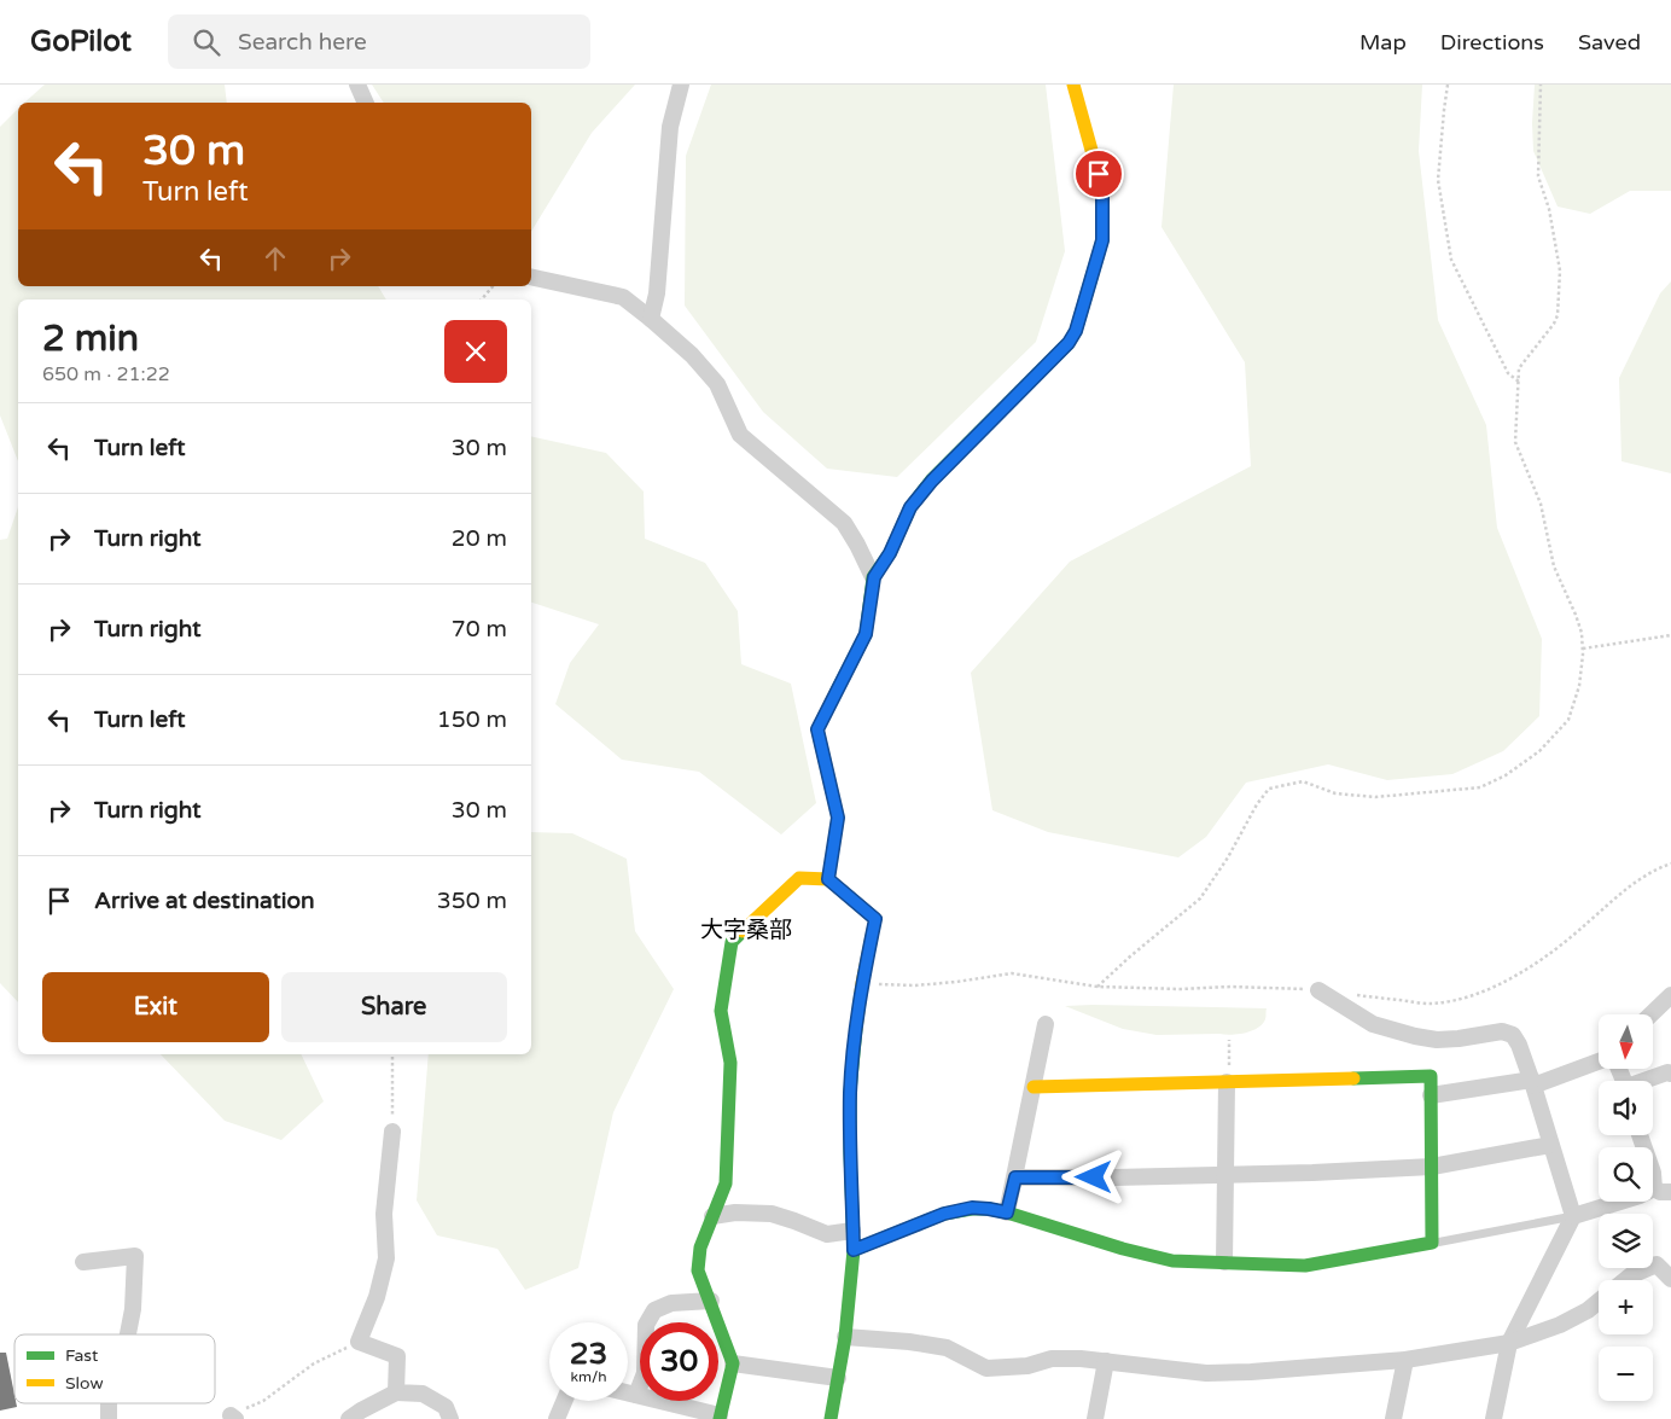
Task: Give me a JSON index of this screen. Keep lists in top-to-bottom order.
{
  "districts": ["大字桑部"],
  "legend": ["Fast", "Slow"],
  "north": "bottom",
  "page": {
    "header": "GoPilot",
    "search": "Search here",
    "nav": ["Map", "Directions", "Saved"],
    "turn": ["30 m", "Turn left"],
    "heading": ["2 min", "650 m · 21:22"],
    "list": [
      {
        "name": "Turn left",
        "value": "30 m"
      },
      {
        "name": "Turn right",
        "value": "20 m"
      },
      {
        "name": "Turn right",
        "value": "70 m"
      },
      {
        "name": "Turn left",
        "value": "150 m"
      },
      {
        "name": "Turn right",
        "value": "30 m"
      },
      {
        "name": "Arrive at destination",
        "value": "350 m"
      }
    ],
    "buttons": ["Exit", "Share"],
    "map_buttons": ["+", "−"],
    "speed": "23 km/h",
    "limit": "30"
  }
}
